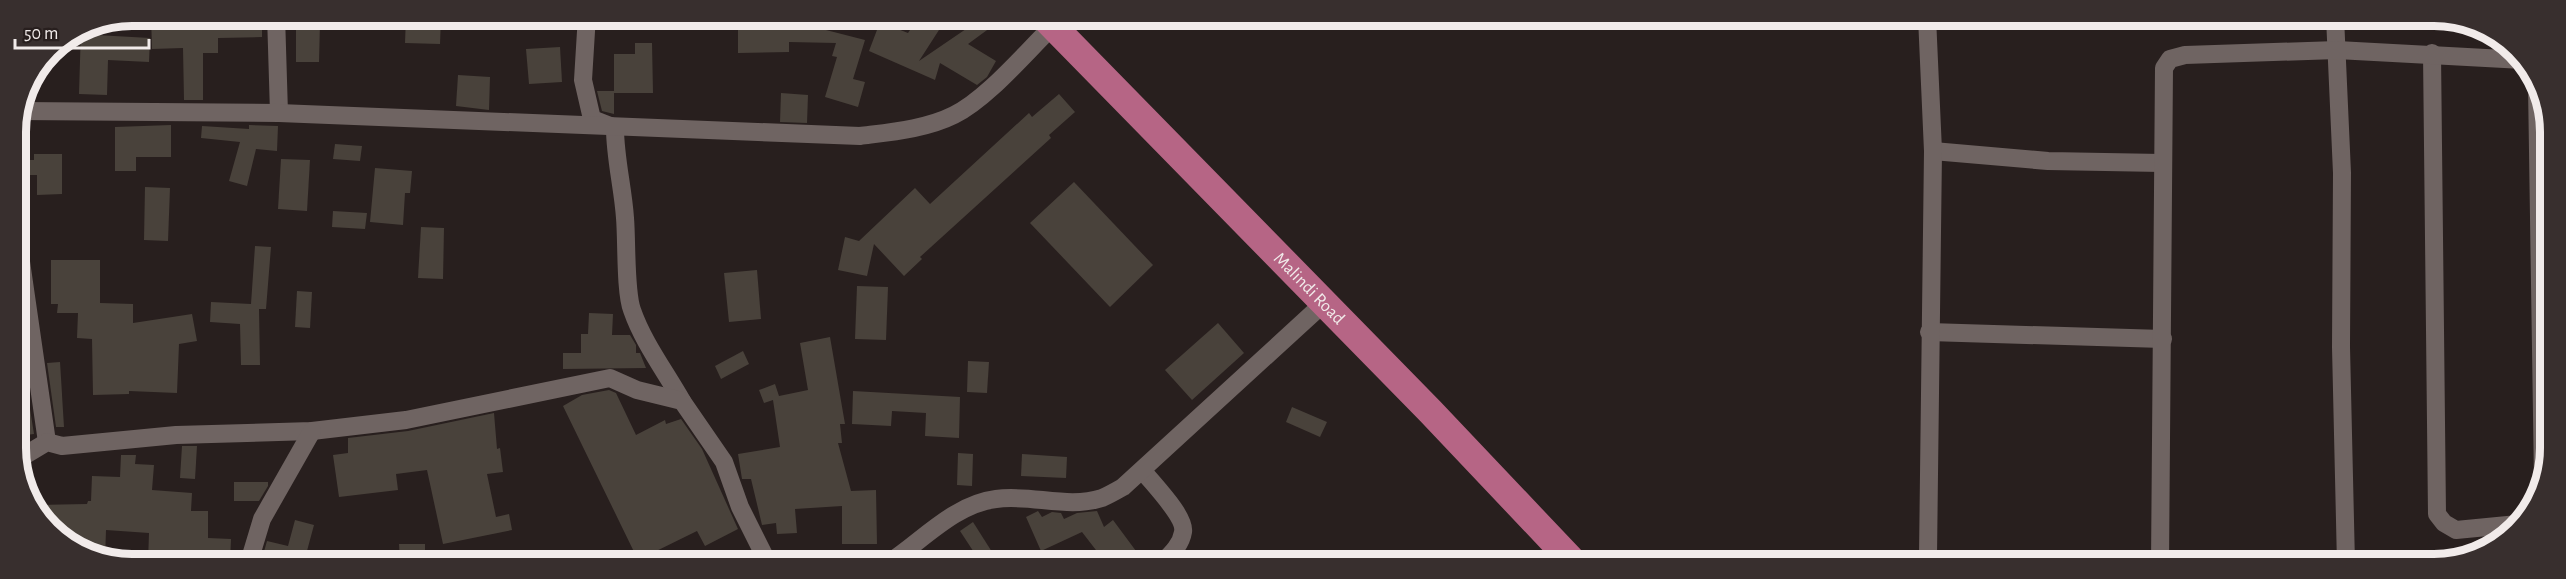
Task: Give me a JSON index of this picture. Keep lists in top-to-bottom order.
{
  "streets": {
    "highway": ["Malindi Road"]
  },
  "scale_bar": "50 m"
}
